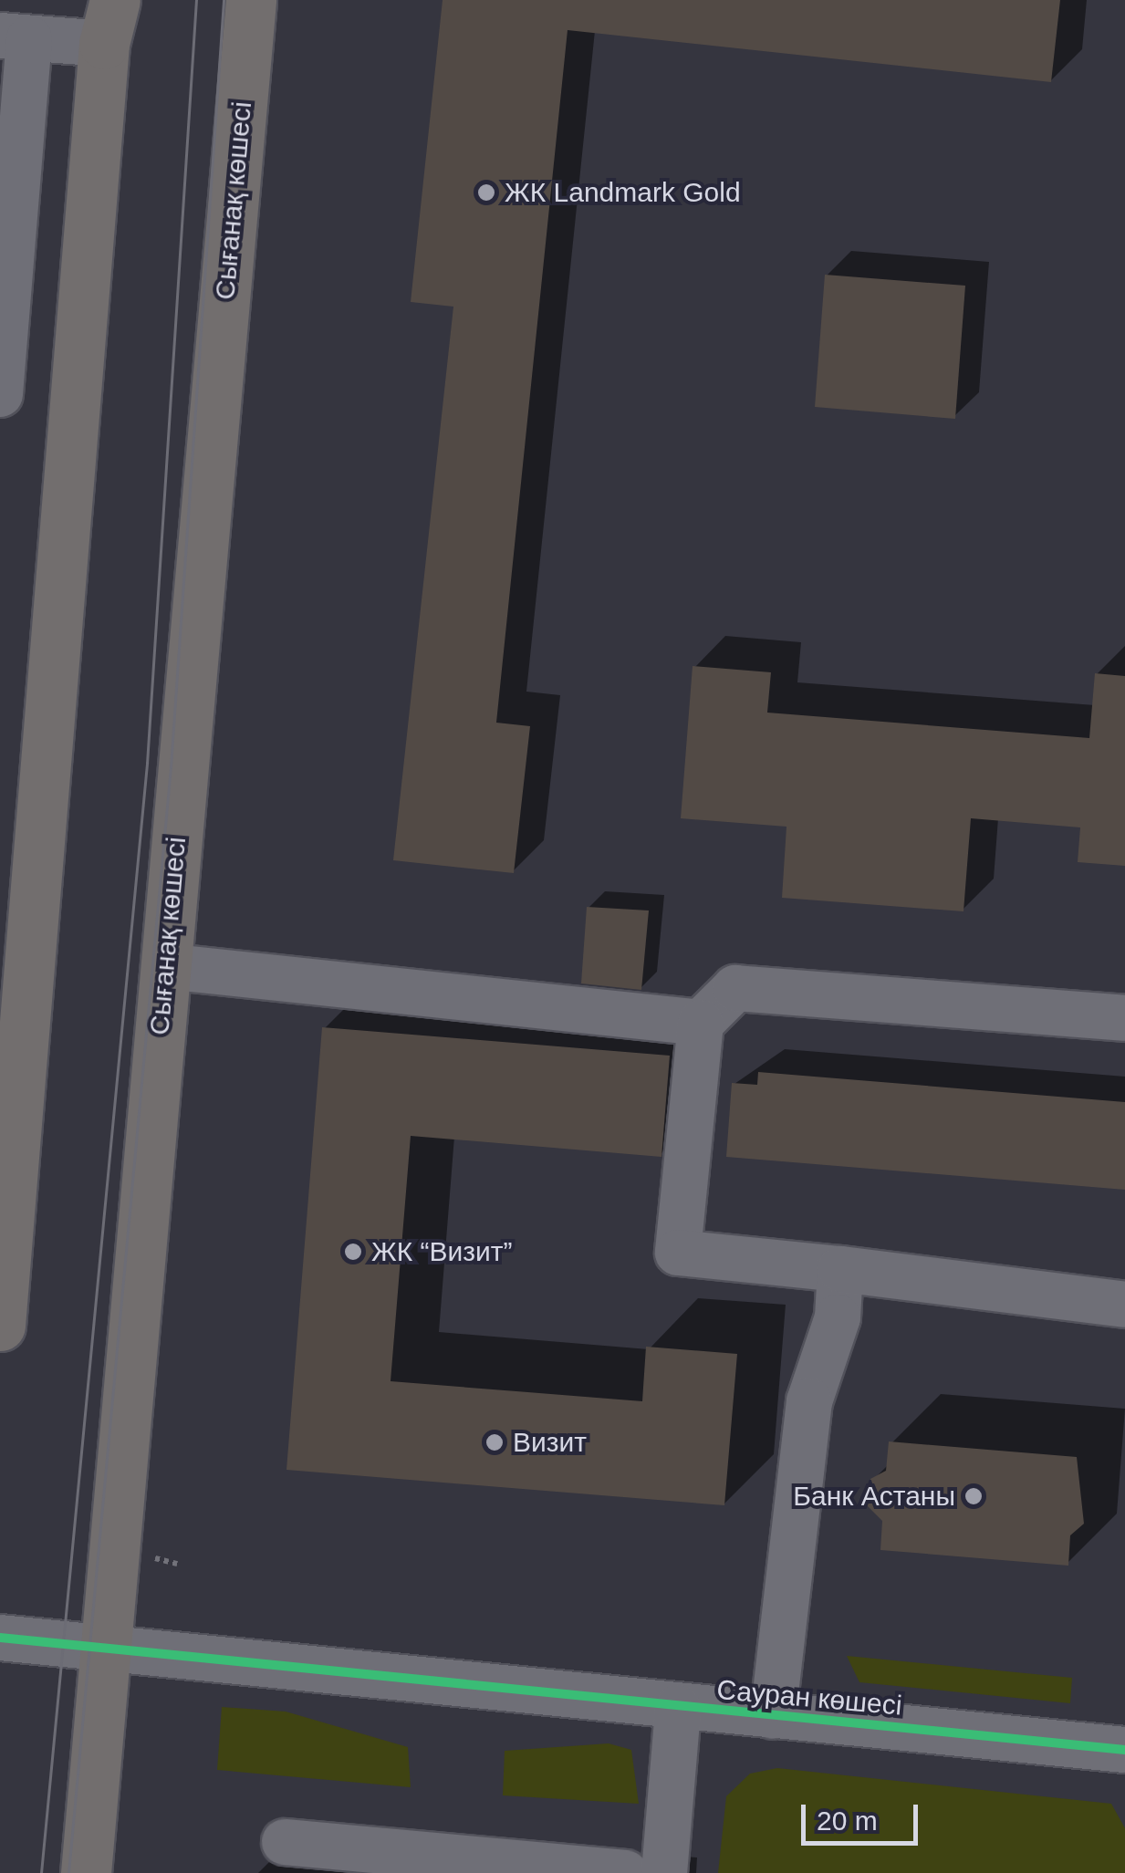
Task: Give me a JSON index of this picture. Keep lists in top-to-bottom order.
{
  "streets": {
    "main road": ["Сығанақ көшесі"],
    "street": ["Сауран көшесі"]
  },
  "crossings": [
    ["Сығанақ көшесі", "Сауран көшесі"]
  ],
  "places": [
    "ЖК Landmark Gold",
    "ЖК “Визит”",
    "Визит",
    "Банк Астаны"
  ],
  "scale_bar": "20 m"
}
